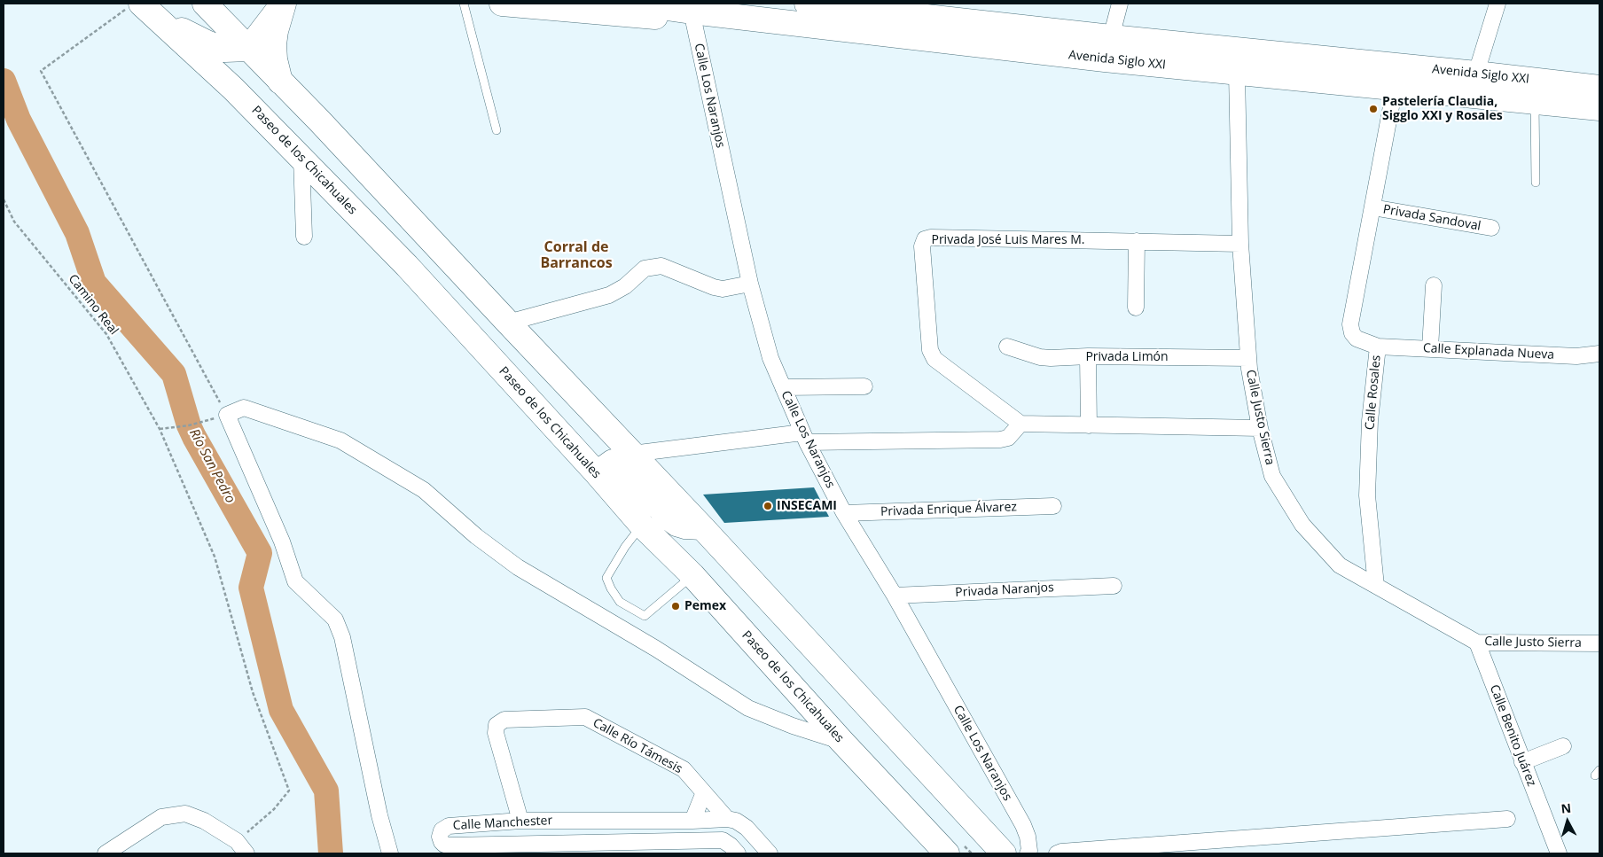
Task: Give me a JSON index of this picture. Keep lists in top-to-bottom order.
{
  "streets": {
    "main road": ["Avenida Siglo XXI", "Paseo de los Chicahuales"],
    "street": [
      "Calle Los Naranjos",
      "Privada Sandoval",
      "Privada José Luis Mares M.",
      "Calle Explanada Nueva",
      "Privada Limón",
      "Calle Rosales",
      "Calle Justo Sierra",
      "Privada Enrique Álvarez",
      "Privada Naranjos",
      "Calle Benito Juárez",
      "Calle Río Támesis",
      "Calle Manchester"
    ],
    "path": ["Camino Real"]
  },
  "crossings": [
    ["Avenida Siglo XXI", "Calle Los Naranjos"],
    ["Avenida Siglo XXI", "Calle Rosales"],
    ["Avenida Siglo XXI", "Calle Justo Sierra"],
    ["Calle Los Naranjos", "Privada Enrique Álvarez"],
    ["Calle Los Naranjos", "Privada Naranjos"],
    ["Privada Sandoval", "Calle Rosales"],
    ["Privada José Luis Mares M.", "Calle Justo Sierra"],
    ["Calle Explanada Nueva", "Calle Rosales"],
    ["Privada Limón", "Calle Justo Sierra"],
    ["Calle Rosales", "Calle Justo Sierra"],
    ["Calle Justo Sierra", "Calle Benito Juárez"],
    ["Calle Río Támesis", "Calle Manchester"]
  ],
  "districts": ["Corral de Barrancos"],
  "water": ["Río San Pedro"],
  "places": ["Pastelería Claudia, Sigglo XXI y Rosales", "INSECAMI", "Pemex"],
  "north": "top"
}
